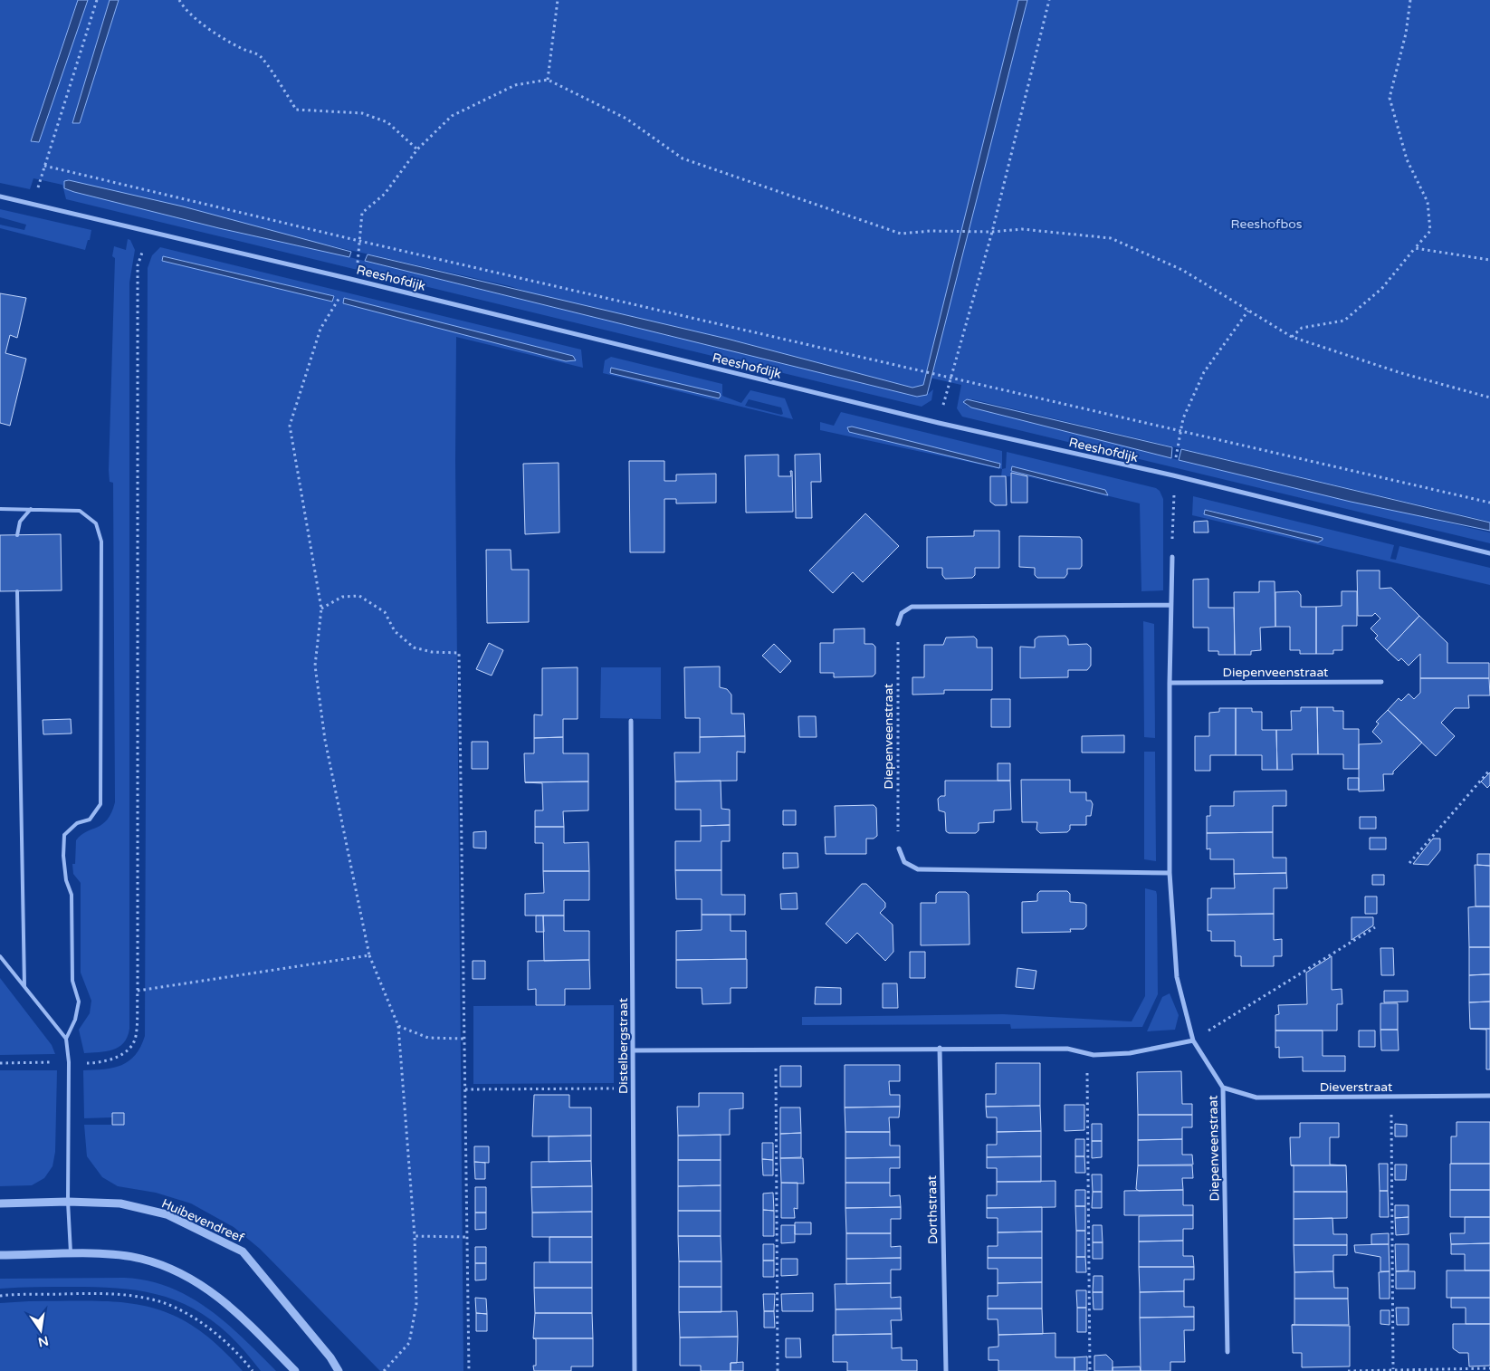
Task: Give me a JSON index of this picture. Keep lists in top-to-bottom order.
{
  "streets": {
    "street": [
      "Reeshofdijk",
      "Diepenveenstraat",
      "Distelbergstraat",
      "Dieverstraat",
      "Dorthstraat",
      "Huibevendreef"
    ]
  },
  "crossings": [
    ["Diepenveenstraat", "Dieverstraat"]
  ],
  "parks": ["Reeshofbos"],
  "north": "bottom"
}
